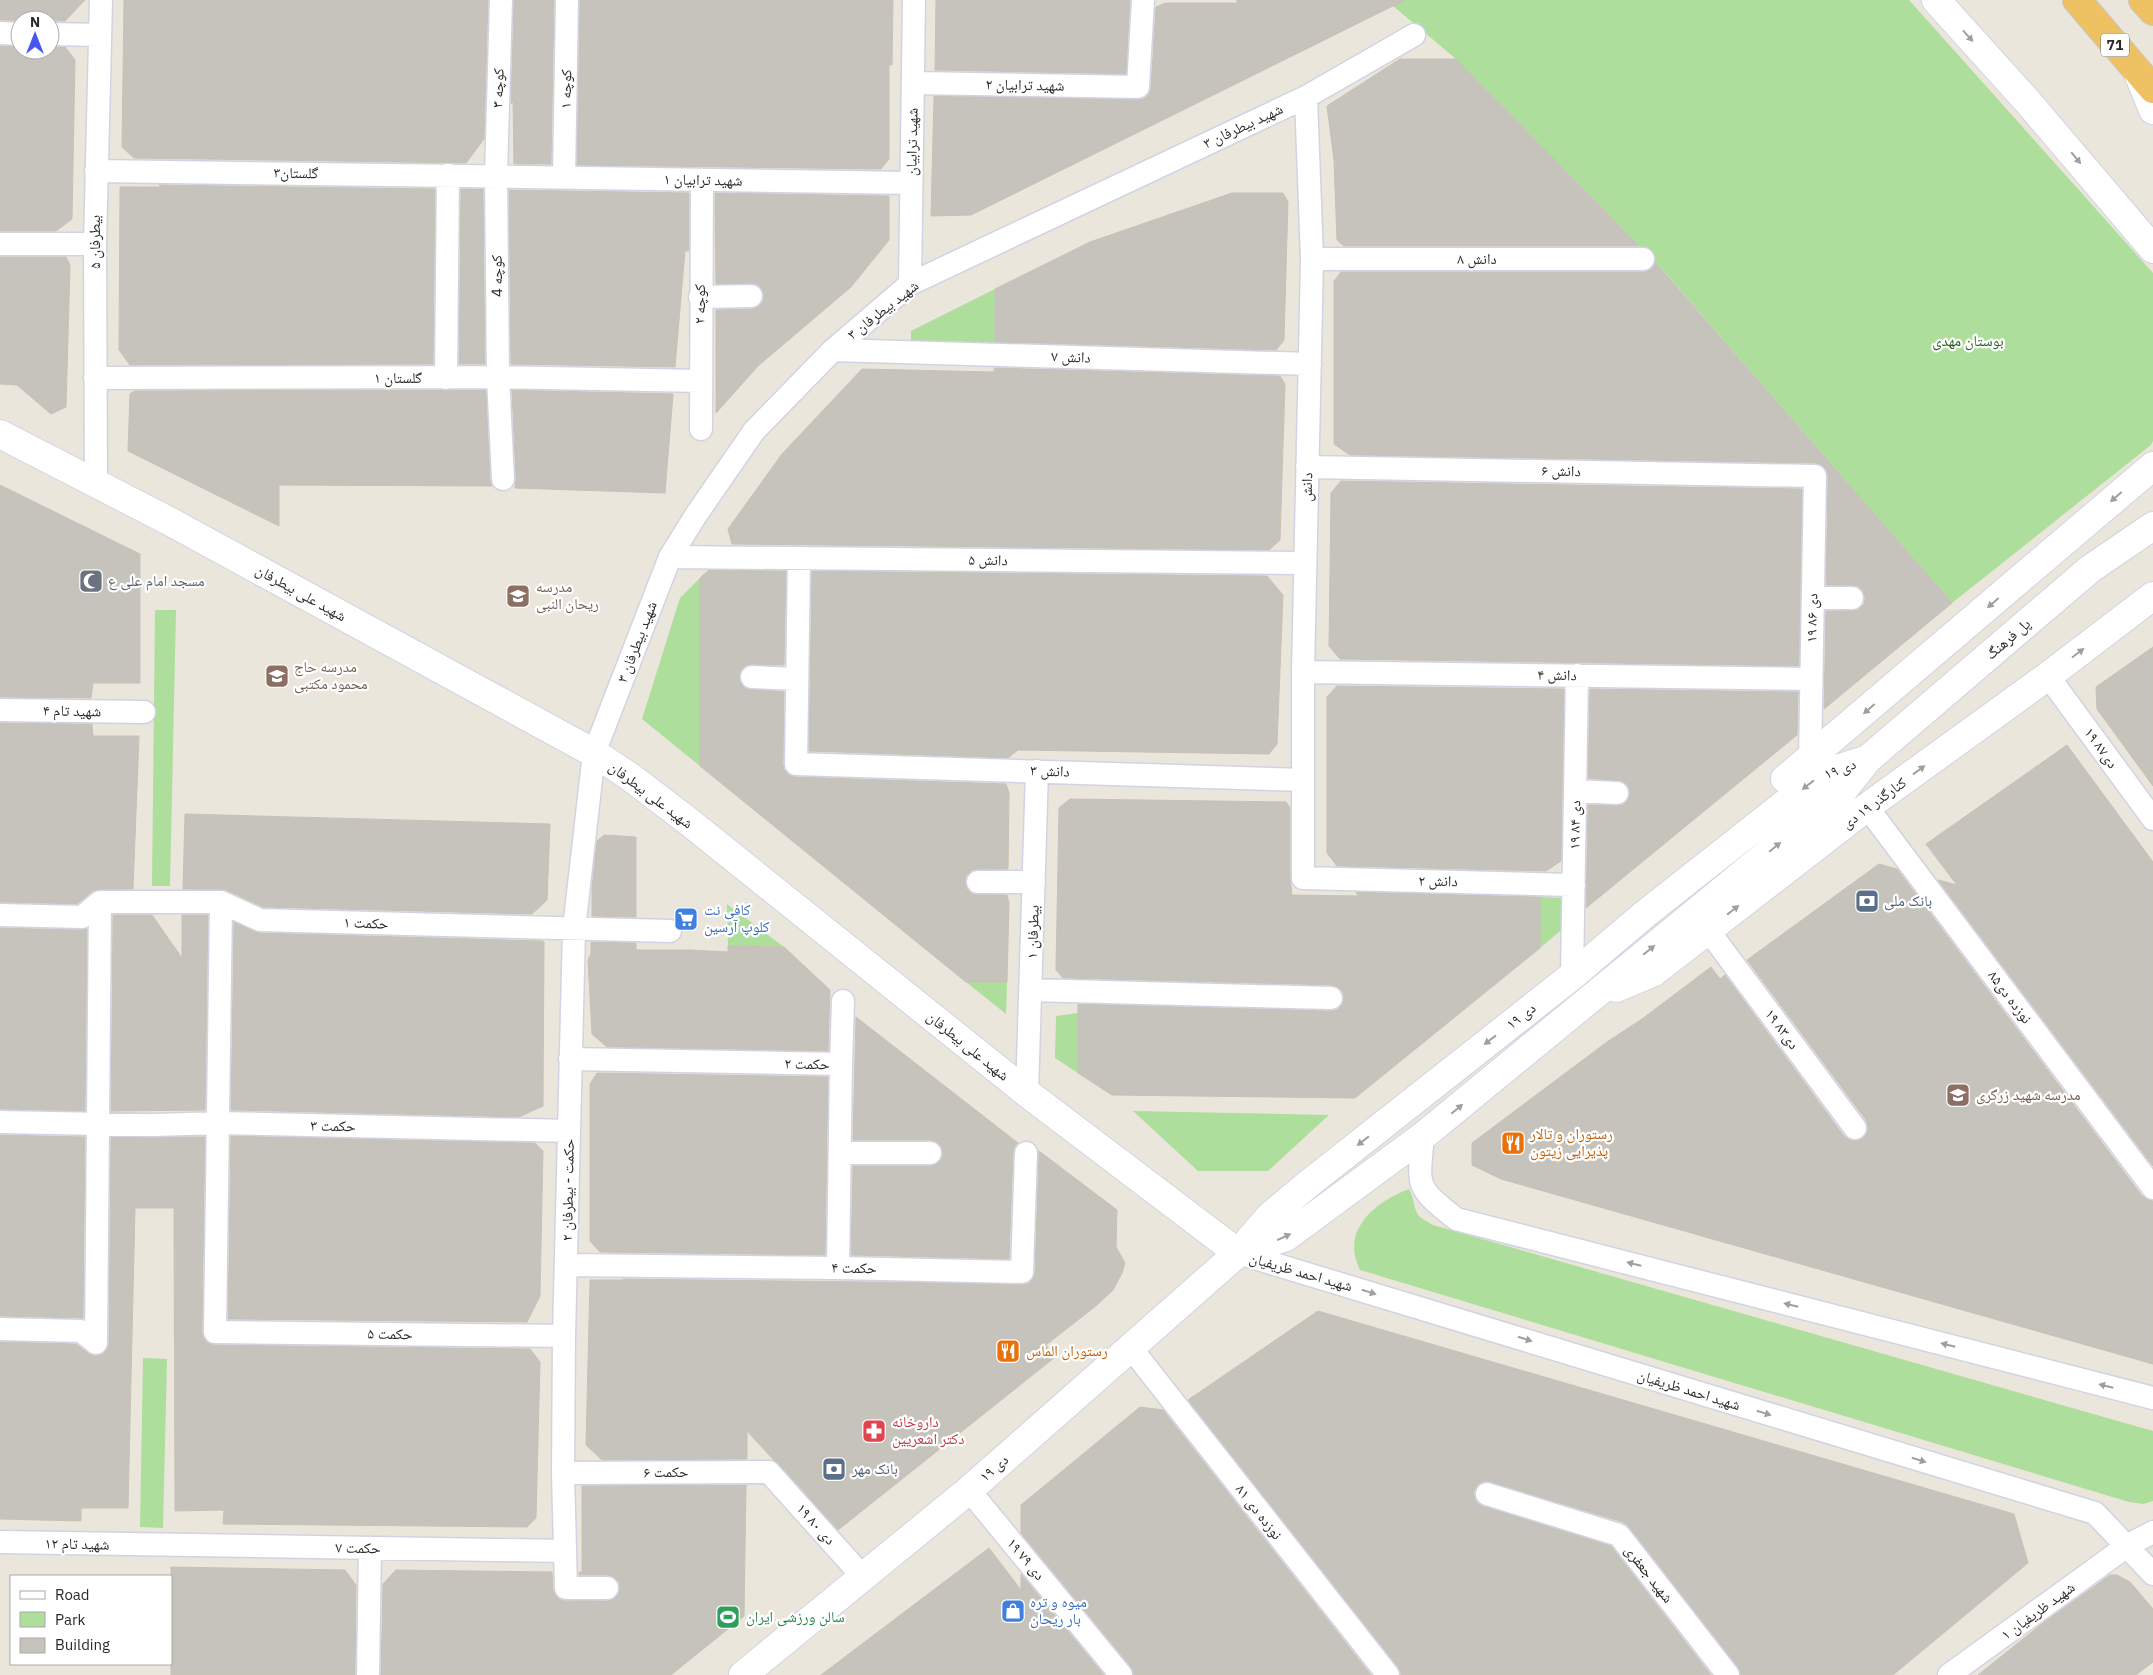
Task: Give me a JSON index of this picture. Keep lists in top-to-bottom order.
{
  "streets": {
    "highway": ["71"],
    "main road": [
      "شهید علی بیطرفان",
      "پل فرهنگ",
      "۱۹ دی",
      "کنارگذر ۱۹ دی"
    ],
    "street": [
      "شهید ترابیان ۲",
      "کوچه ۳",
      "کوچه ۱",
      "شهید بیطرفان ۳",
      "شهید ترابیان",
      "گلستان۳",
      "شهید ترابیان ۱",
      "بیطرفان ۵",
      "دانش ۸",
      "کوچه 4",
      "کوچه ۲",
      "دانش ۷",
      "گلستان ۱",
      "۶ دانش",
      "دانش",
      "دانش ۵",
      "۱۹ دی ۸۶",
      "دانش ۴",
      "شهید تام ۴",
      "۱۹ دی۸۷",
      "دانش ۳",
      "۱۹ دی ۸۴",
      "۲ دانش",
      "حکمت ۱",
      "بیطرفان ۱",
      "نوزده دی۸۵",
      "۱۹ دی۸۳",
      "حکمت ۲",
      "حکمت ۳",
      "حکمت - بیطرفان ۲",
      "حکمت ۴",
      "شهید احمد ظریفیان",
      "حکمت ۵",
      "حکمت ۶",
      "نوزده دی ۸۱",
      "۱۹ دی ۸۰",
      "شهید تام ۱۲",
      "حکمت ۷",
      "۱۹ دی ۷۹",
      "شهید جعفری",
      "شهید ظریفیان ۱"
    ]
  },
  "crossings": [
    ["شهید ترابیان ۲", "شهید ترابیان"],
    ["کوچه ۳", "گلستان۳"],
    ["کوچه ۳", "شهید ترابیان ۱"],
    ["کوچه ۳", "کوچه 4"],
    ["کوچه ۱", "شهید ترابیان ۱"],
    ["شهید بیطرفان ۳", "شهید ترابیان"],
    ["شهید بیطرفان ۳", "دانش ۷"],
    ["شهید بیطرفان ۳", "دانش"],
    ["شهید بیطرفان ۳", "دانش ۵"],
    ["شهید بیطرفان ۳", "شهید علی بیطرفان"],
    ["شهید بیطرفان ۳", "حکمت - بیطرفان ۲"],
    ["شهید ترابیان", "شهید ترابیان ۱"],
    ["گلستان۳", "شهید ترابیان ۱"],
    ["گلستان۳", "بیطرفان ۵"],
    ["گلستان۳", "کوچه 4"],
    ["شهید ترابیان ۱", "کوچه 4"],
    ["شهید ترابیان ۱", "کوچه ۲"],
    ["بیطرفان ۵", "گلستان ۱"],
    ["بیطرفان ۵", "شهید علی بیطرفان"],
    ["دانش ۸", "دانش"],
    ["کوچه 4", "گلستان ۱"],
    ["کوچه ۲", "گلستان ۱"],
    ["دانش ۷", "دانش"],
    ["۶ دانش", "دانش"],
    ["۶ دانش", "۱۹ دی ۸۶"],
    ["دانش", "دانش ۵"],
    ["دانش", "دانش ۴"],
    ["دانش", "دانش ۳"],
    ["دانش", "۲ دانش"],
    ["شهید علی بیطرفان", "۱۹ دی"],
    ["شهید علی بیطرفان", "بیطرفان ۱"],
    ["شهید علی بیطرفان", "حکمت - بیطرفان ۲"],
    ["شهید علی بیطرفان", "شهید احمد ظریفیان"],
    ["۱۹ دی ۸۶", "دانش ۴"],
    ["پل فرهنگ", "۱۹ دی"],
    ["دانش ۴", "۱۹ دی ۸۴"],
    ["۱۹ دی۸۷", "کنارگذر ۱۹ دی"],
    ["۱۹ دی", "کنارگذر ۱۹ دی"],
    ["۱۹ دی", "۱۹ دی ۸۴"],
    ["۱۹ دی", "شهید احمد ظریفیان"],
    ["۱۹ دی", "نوزده دی ۸۱"],
    ["۱۹ دی", "۱۹ دی ۸۰"],
    ["۱۹ دی", "۱۹ دی ۷۹"],
    ["دانش ۳", "بیطرفان ۱"],
    ["کنارگذر ۱۹ دی", "نوزده دی۸۵"],
    ["کنارگذر ۱۹ دی", "۱۹ دی۸۳"],
    ["۱۹ دی ۸۴", "۲ دانش"],
    ["حکمت ۱", "حکمت - بیطرفان ۲"],
    ["حکمت ۲", "حکمت - بیطرفان ۲"],
    ["حکمت ۲", "حکمت ۴"],
    ["حکمت ۳", "حکمت - بیطرفان ۲"],
    ["حکمت ۳", "حکمت ۵"],
    ["حکمت - بیطرفان ۲", "حکمت ۴"],
    ["حکمت - بیطرفان ۲", "حکمت ۵"],
    ["حکمت - بیطرفان ۲", "حکمت ۶"],
    ["حکمت - بیطرفان ۲", "حکمت ۷"],
    ["شهید احمد ظریفیان", "شهید ظریفیان ۱"],
    ["حکمت ۶", "۱۹ دی ۸۰"],
    ["شهید تام ۱۲", "حکمت ۷"]
  ],
  "parks": ["بوستان مهدی"],
  "places": {
    "mosque": ["مسجد امام علی ع"],
    "school or university": ["مدرسه ریحان النبی", "مدرسه حاج محمود مکتبی", "مدرسه شهید زرگری"],
    "bank": ["بانک ملی", "بانک مهر"],
    "supermarket": ["کافی نت کلوپ آرسین"],
    "restaurant": ["رستوران و تالار پذیرایی زیتون", "رستوران الماس"],
    "pharmacy": ["داروخانه دکتر اشعریین"],
    "shop": ["میوه و تره بار ریحان"],
    "sports": ["سالن ورزشی ایران"]
  },
  "legend": ["Road", "Park", "Building"],
  "north": "top"
}
